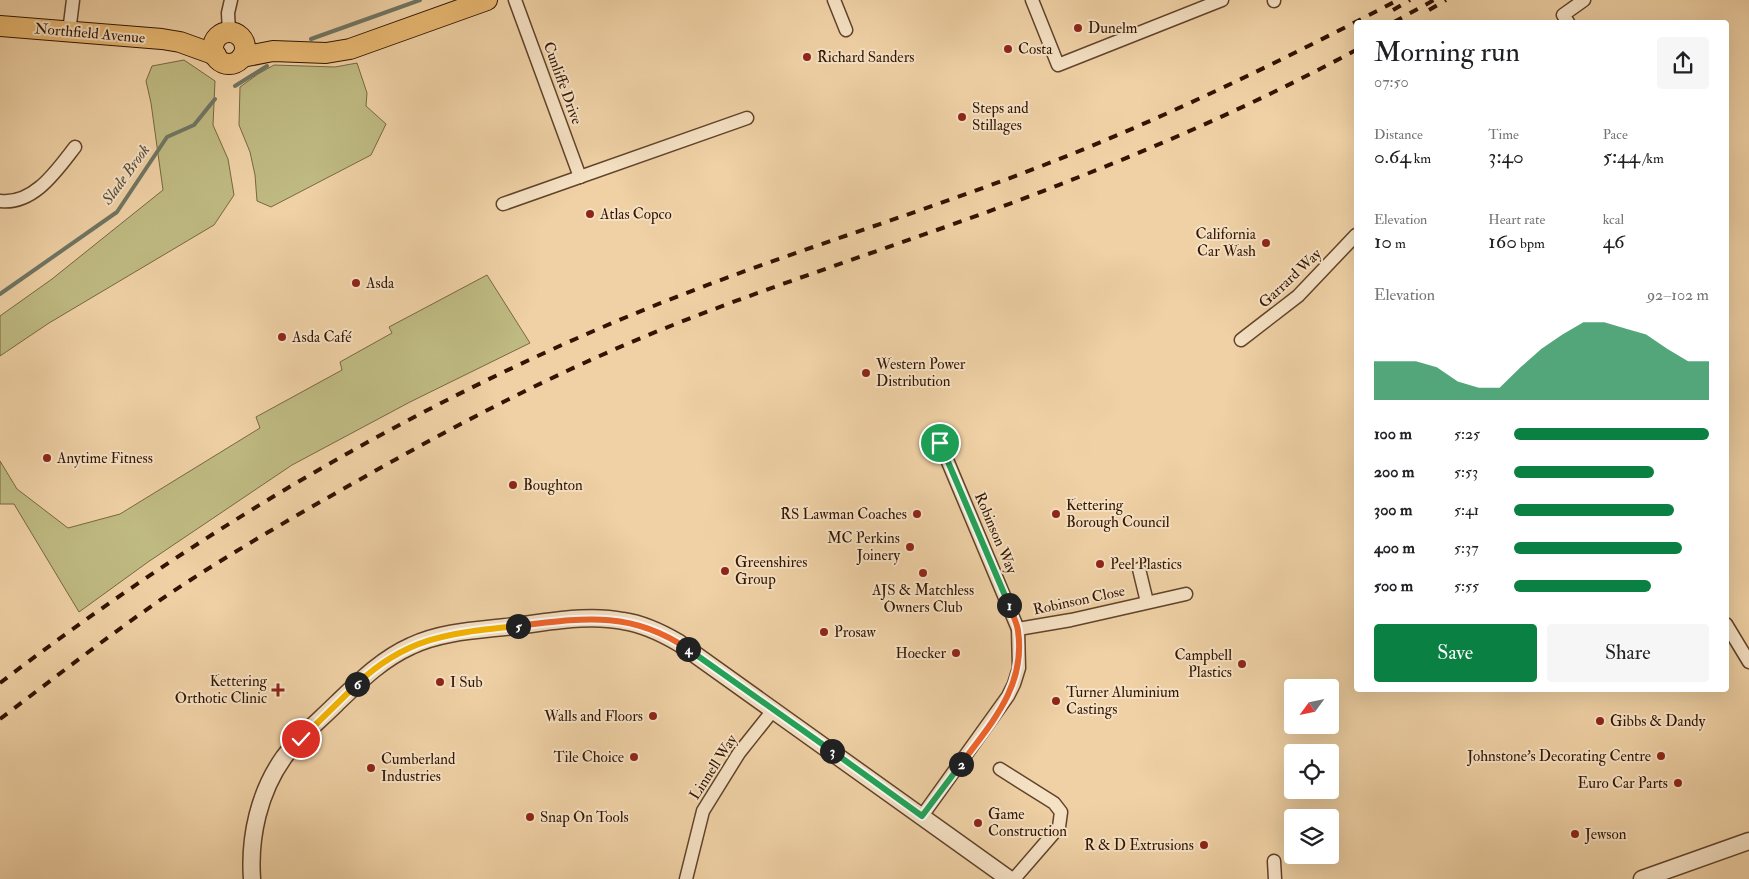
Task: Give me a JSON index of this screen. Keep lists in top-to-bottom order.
{
  "streets": {
    "main road": ["Northfield Avenue"],
    "street": [
      "Cunliffe Drive",
      "Garrard Way",
      "Robinson Way",
      "Robinson Close",
      "Linnell Way"
    ]
  },
  "crossings": [
    ["Robinson Way", "Robinson Close"]
  ],
  "water": ["Slade Brook"],
  "places": {
    "other": [
      "Dunelm",
      "Costa",
      "Richard Sanders",
      "Steps and Stillages",
      "Atlas Copco",
      "California Car Wash",
      "Asda",
      "Asda Café",
      "Western Power Distribution",
      "Anytime Fitness",
      "Boughton",
      "RS Lawman Coaches",
      "Kettering Borough Council",
      "MC Perkins Joinery",
      "Peel Plastics",
      "Greenshires Group",
      "AJS & Matchless Owners Club",
      "Prosaw",
      "Hoecker",
      "Campbell Plastics",
      "I Sub",
      "Turner Aluminium Castings",
      "Walls and Floors",
      "Gibbs & Dandy",
      "Johnstone's Decorating Centre",
      "Tile Choice",
      "Cumberland Industries",
      "Euro Car Parts",
      "Snap On Tools",
      "Game Construction",
      "Jewson",
      "R & D Extrusions"
    ],
    "health": ["Kettering Orthotic Clinic"]
  },
  "north": "bottom left",
  "page": {
    "heading": ["Morning run", "07:50"],
    "stats": [
      ["Distance", "0.64 km"],
      ["Time", "3:40"],
      ["Pace", "5:44 /km"],
      ["Elevation", "10 m"],
      ["Heart rate", "160 bpm"],
      ["kcal", "46"]
    ],
    "chart": ["Elevation", "92–102 m"],
    "list": [
      {
        "name": "100 m",
        "note": "5:25"
      },
      {
        "name": "200 m",
        "note": "5:53"
      },
      {
        "name": "300 m",
        "note": "5:41"
      },
      {
        "name": "400 m",
        "note": "5:37"
      },
      {
        "name": "500 m",
        "note": "5:55"
      }
    ],
    "pins": [
      "1",
      "5",
      "4",
      "6",
      "3",
      "2"
    ],
    "buttons": ["Save", "Share"]
  }
}
